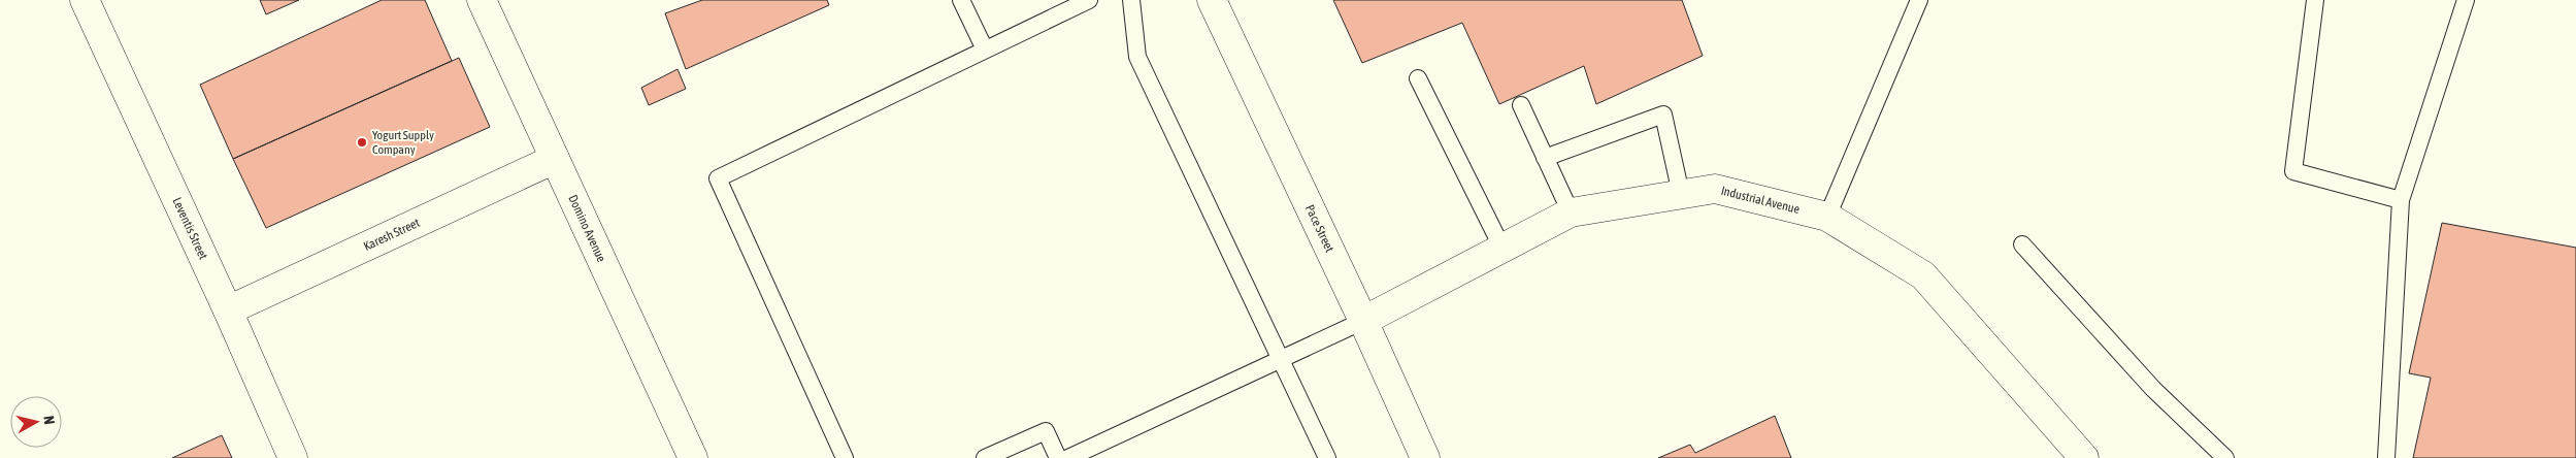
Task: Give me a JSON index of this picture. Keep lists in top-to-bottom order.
{
  "streets": {
    "street": [
      "Industrial Avenue",
      "Leventis Street",
      "Pace Street",
      "Domino Avenue",
      "Karesh Street"
    ]
  },
  "crossings": [
    ["Industrial Avenue", "Pace Street"],
    ["Leventis Street", "Karesh Street"],
    ["Domino Avenue", "Karesh Street"]
  ],
  "places": ["Yogurt Supply Company"],
  "north": "right"
}
